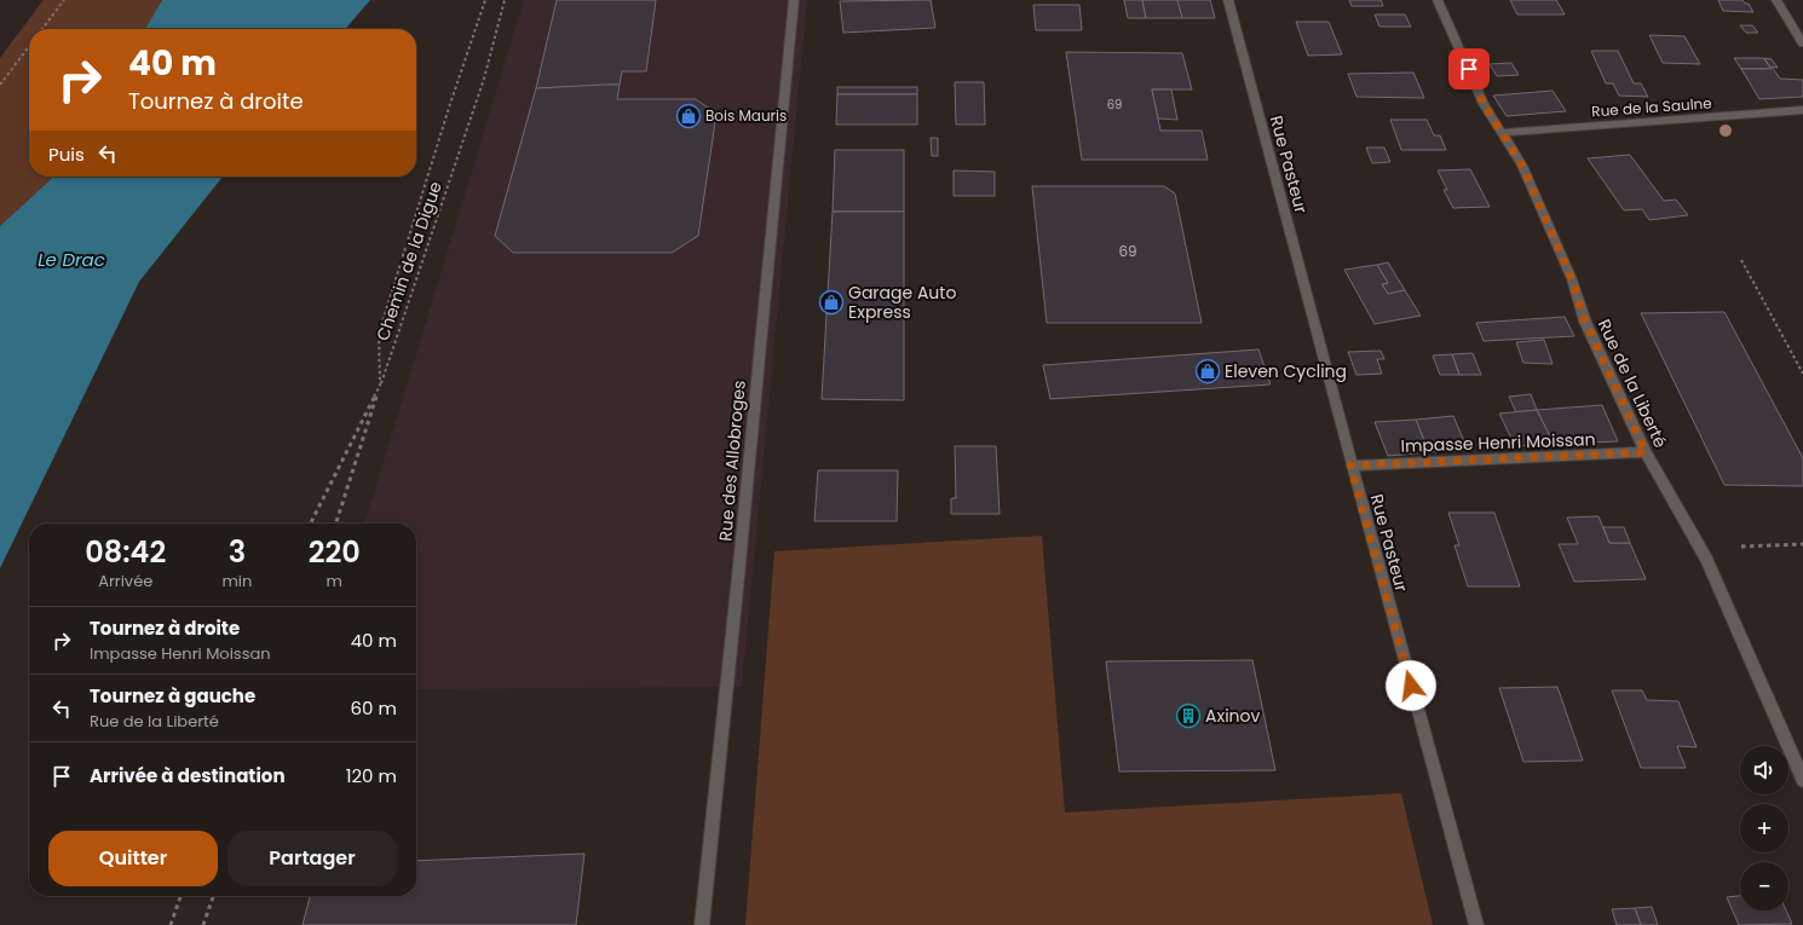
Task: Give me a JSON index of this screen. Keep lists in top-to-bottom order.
{
  "streets": {
    "street": [
      "Rue de la Saulne",
      "Rue Pasteur",
      "Rue de la Liberté",
      "Impasse Henri Moissan",
      "Rue des Allobroges"
    ],
    "path": ["Chemin de la Digue"]
  },
  "crossings": [
    ["Rue de la Saulne", "Rue de la Liberté"],
    ["Rue Pasteur", "Impasse Henri Moissan"],
    ["Rue de la Liberté", "Impasse Henri Moissan"]
  ],
  "water": ["Le Drac"],
  "places": {
    "shop": ["Bois Mauris", "Garage Auto Express", "Eleven Cycling"],
    "building": ["Axinov"]
  },
  "house_numbers": ["69", "69"],
  "page": {
    "turn": ["40 m", "Tournez à droite"],
    "then": "Puis",
    "eta": [
      "08:42",
      "Arrivée",
      "3",
      "min",
      "220",
      "m"
    ],
    "list": [
      {
        "name": "Tournez à droite",
        "note": "Impasse Henri Moissan",
        "value": "40 m"
      },
      {
        "name": "Tournez à gauche",
        "note": "Rue de la Liberté",
        "value": "60 m"
      },
      {
        "name": "Arrivée à destination",
        "value": "120 m"
      }
    ],
    "map_buttons": ["+", "−"],
    "buttons": ["Quitter", "Partager"]
  }
}
